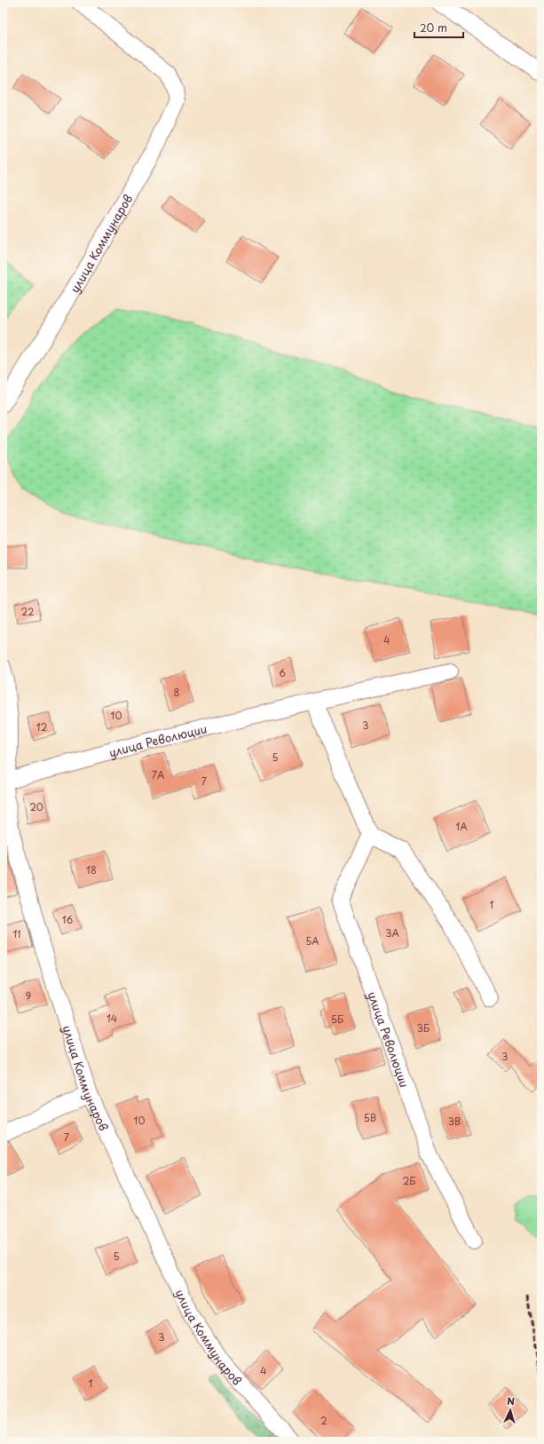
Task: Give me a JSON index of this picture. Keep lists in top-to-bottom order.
{
  "streets": {
    "street": ["улица Коммунаров", "улица Революции"]
  },
  "crossings": [
    ["улица Коммунаров", "улица Революции"]
  ],
  "house_numbers": [
    "22",
    "4",
    "6",
    "8",
    "10",
    "3",
    "12",
    "5",
    "7А",
    "7",
    "20",
    "1А",
    "18",
    "1",
    "16",
    "3А",
    "11",
    "5А",
    "9",
    "14",
    "5Б",
    "3Б",
    "3",
    "5В",
    "10",
    "3В",
    "7",
    "2Б",
    "5",
    "3",
    "4",
    "1",
    "2"
  ],
  "scale_bar": "20 m",
  "north": "top"
}
